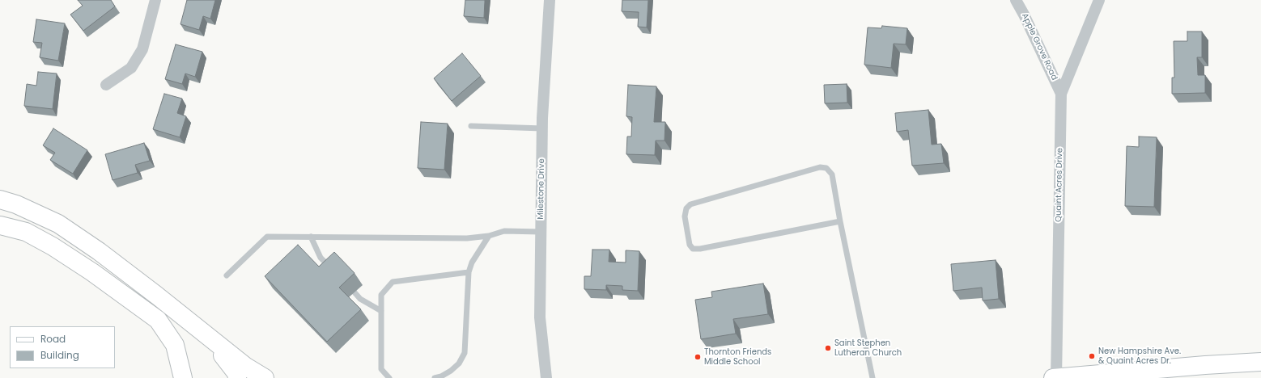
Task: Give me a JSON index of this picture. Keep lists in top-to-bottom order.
{
  "streets": {
    "street": ["Apple Grove Road", "Quaint Acres Drive", "Milestone Drive"]
  },
  "crossings": [
    ["Apple Grove Road", "Quaint Acres Drive"]
  ],
  "places": ["Saint Stephen Lutheran Church", "New Hampshire Ave. & Quaint Acres Dr.", "Thornton Friends Middle School"],
  "legend": ["Road", "Building"]
}
